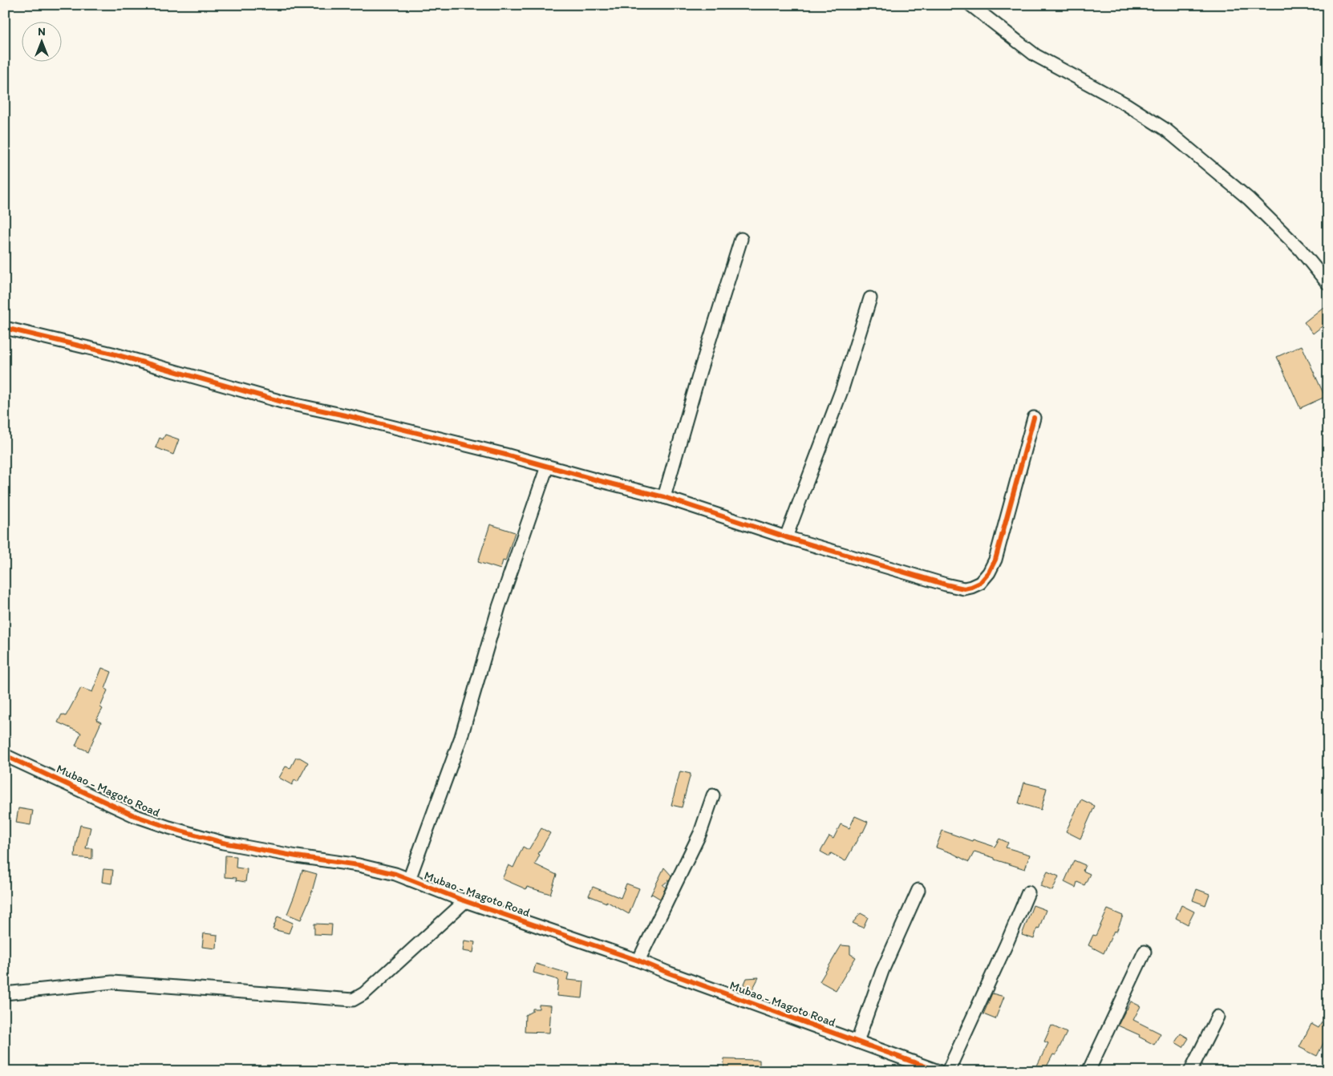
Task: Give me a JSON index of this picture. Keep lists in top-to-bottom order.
{
  "streets": {
    "street": ["Mubao - Magoto Road"]
  },
  "north": "top"
}
